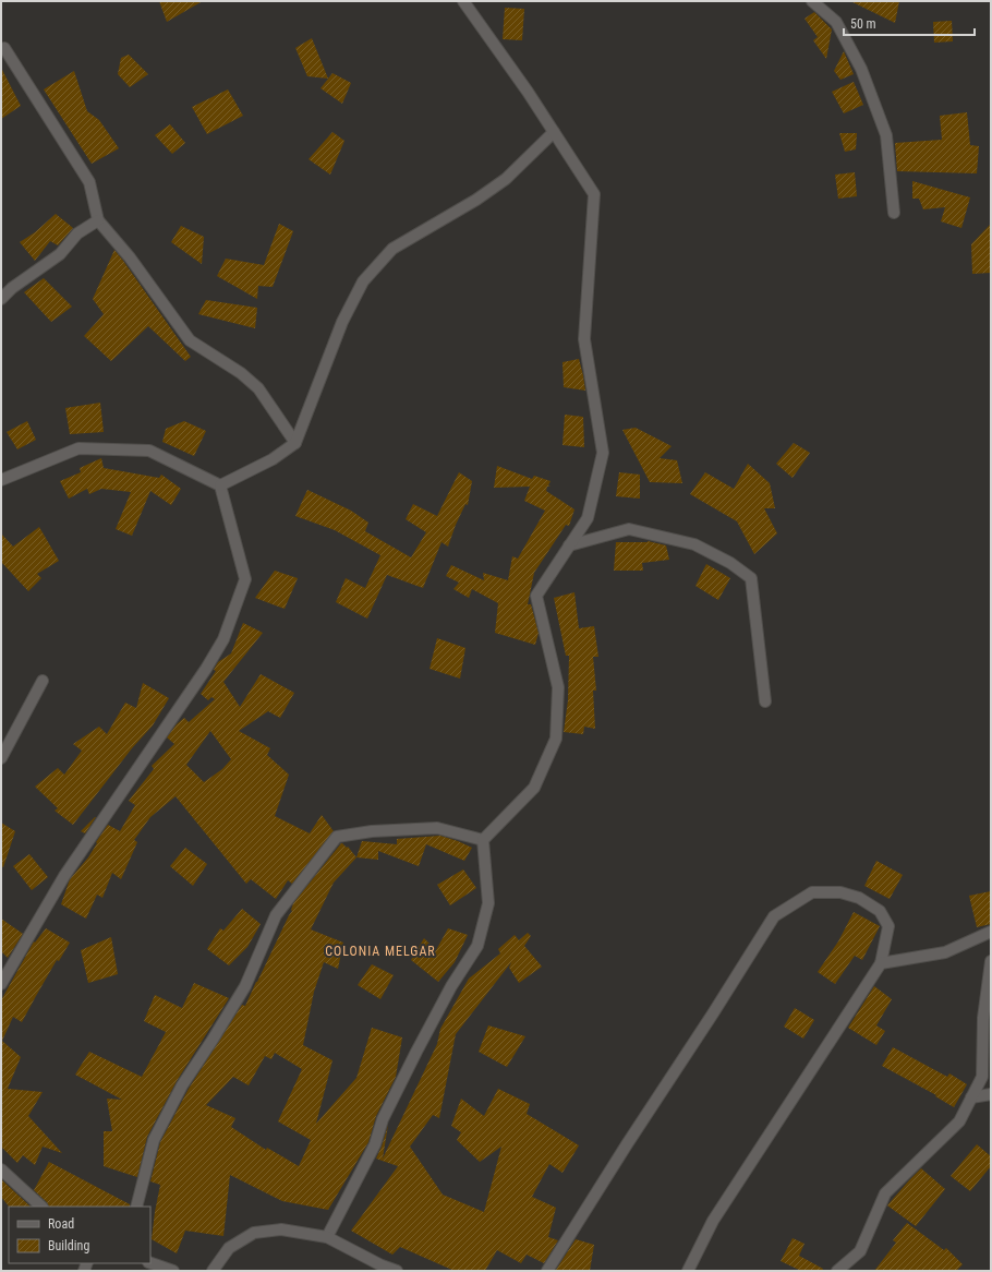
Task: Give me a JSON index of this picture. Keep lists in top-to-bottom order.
{
  "districts": ["COLONIA MELGAR"],
  "legend": ["Road", "Building"],
  "scale_bar": "50 m"
}
